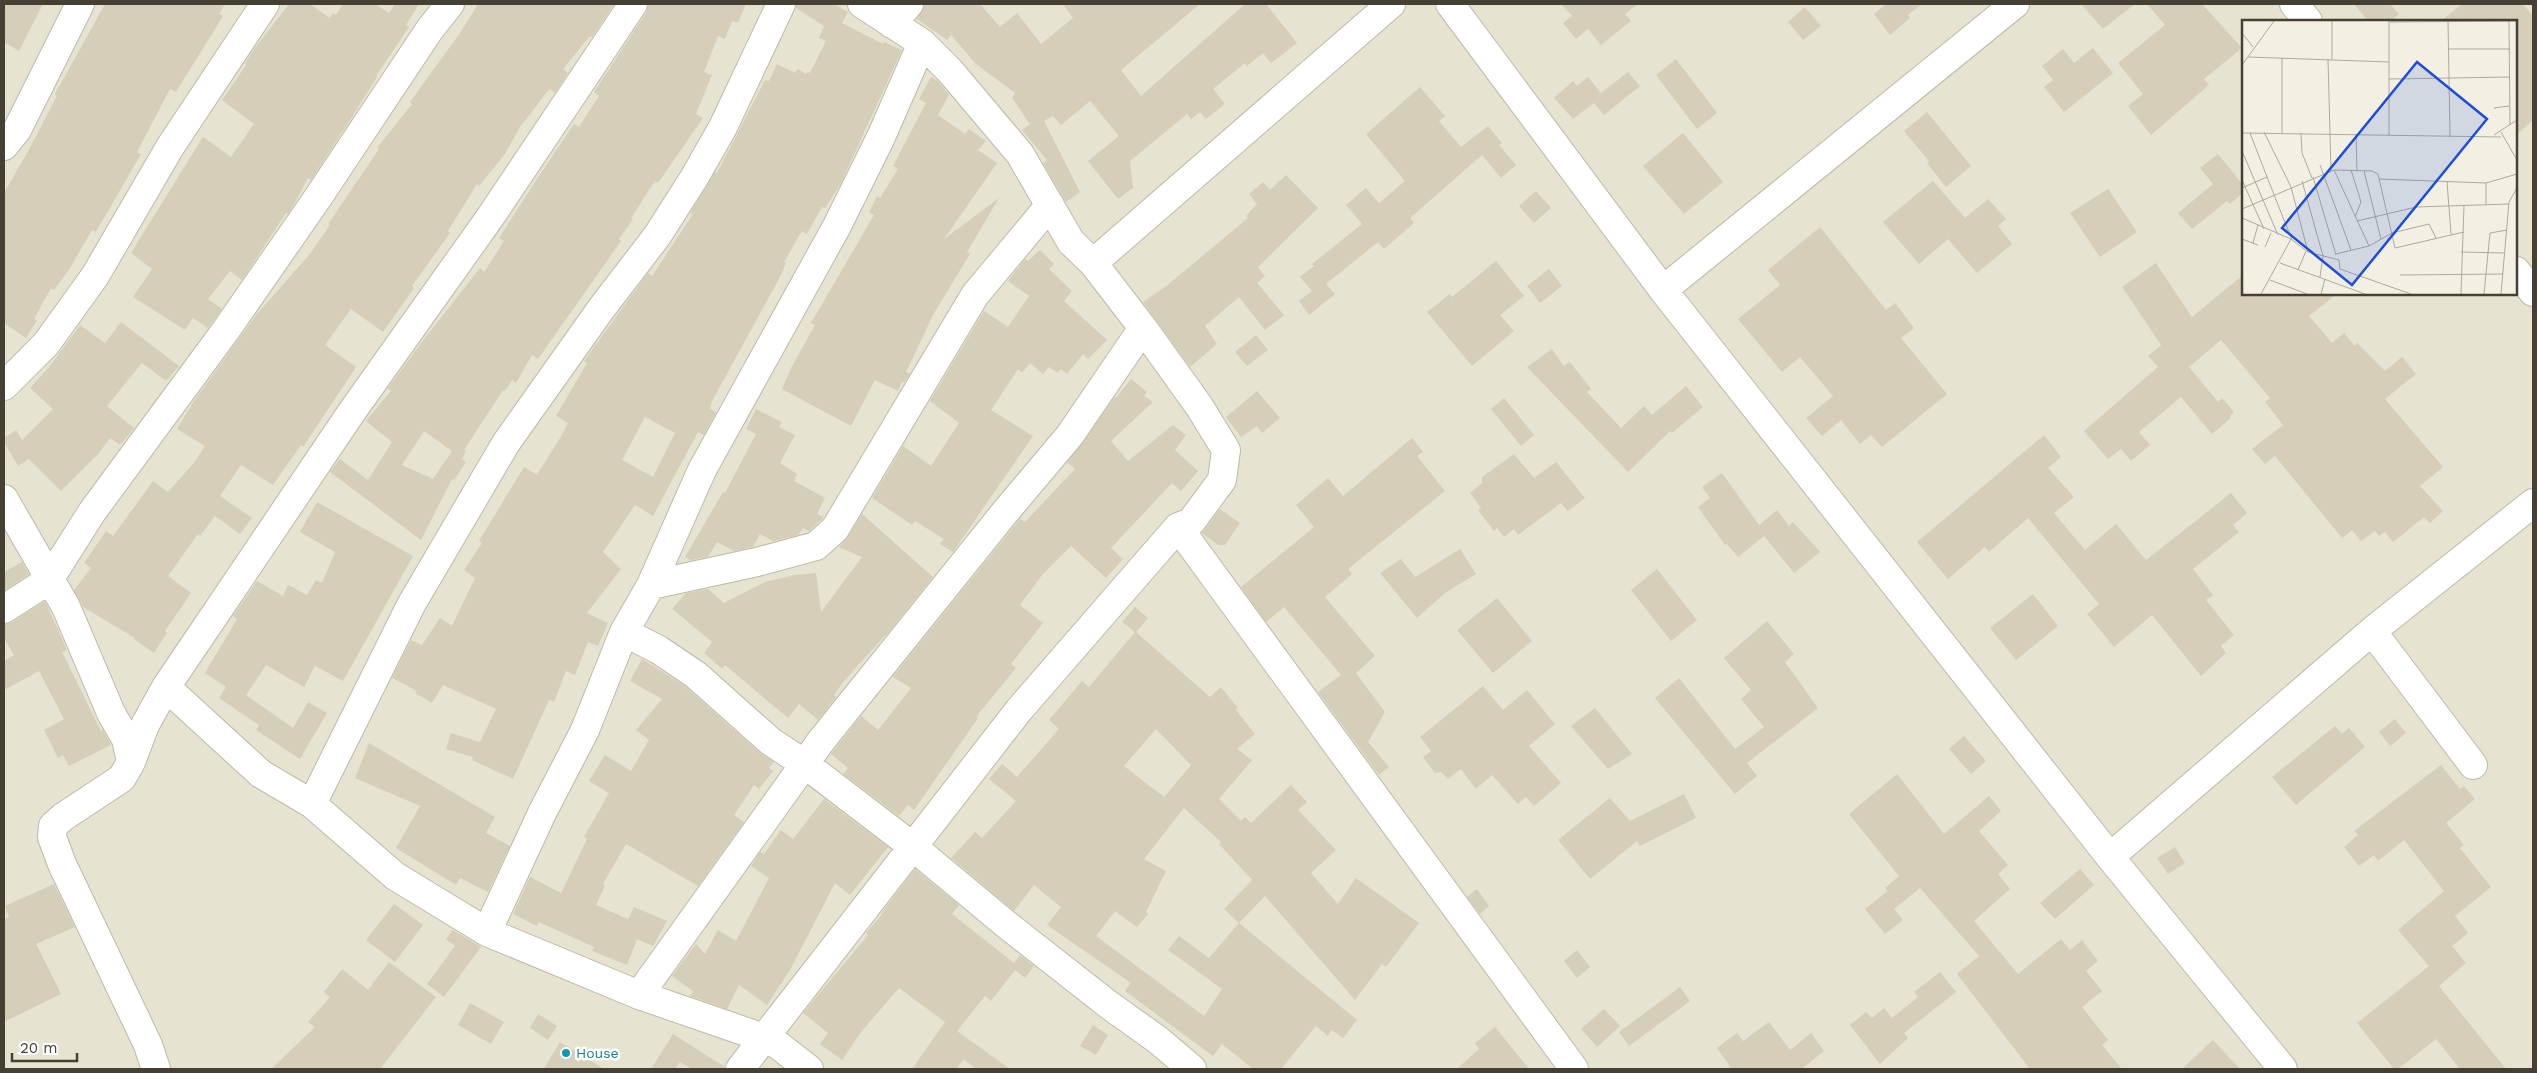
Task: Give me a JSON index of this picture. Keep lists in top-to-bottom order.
{
  "places": ["House"],
  "scale_bar": "20 m"
}
